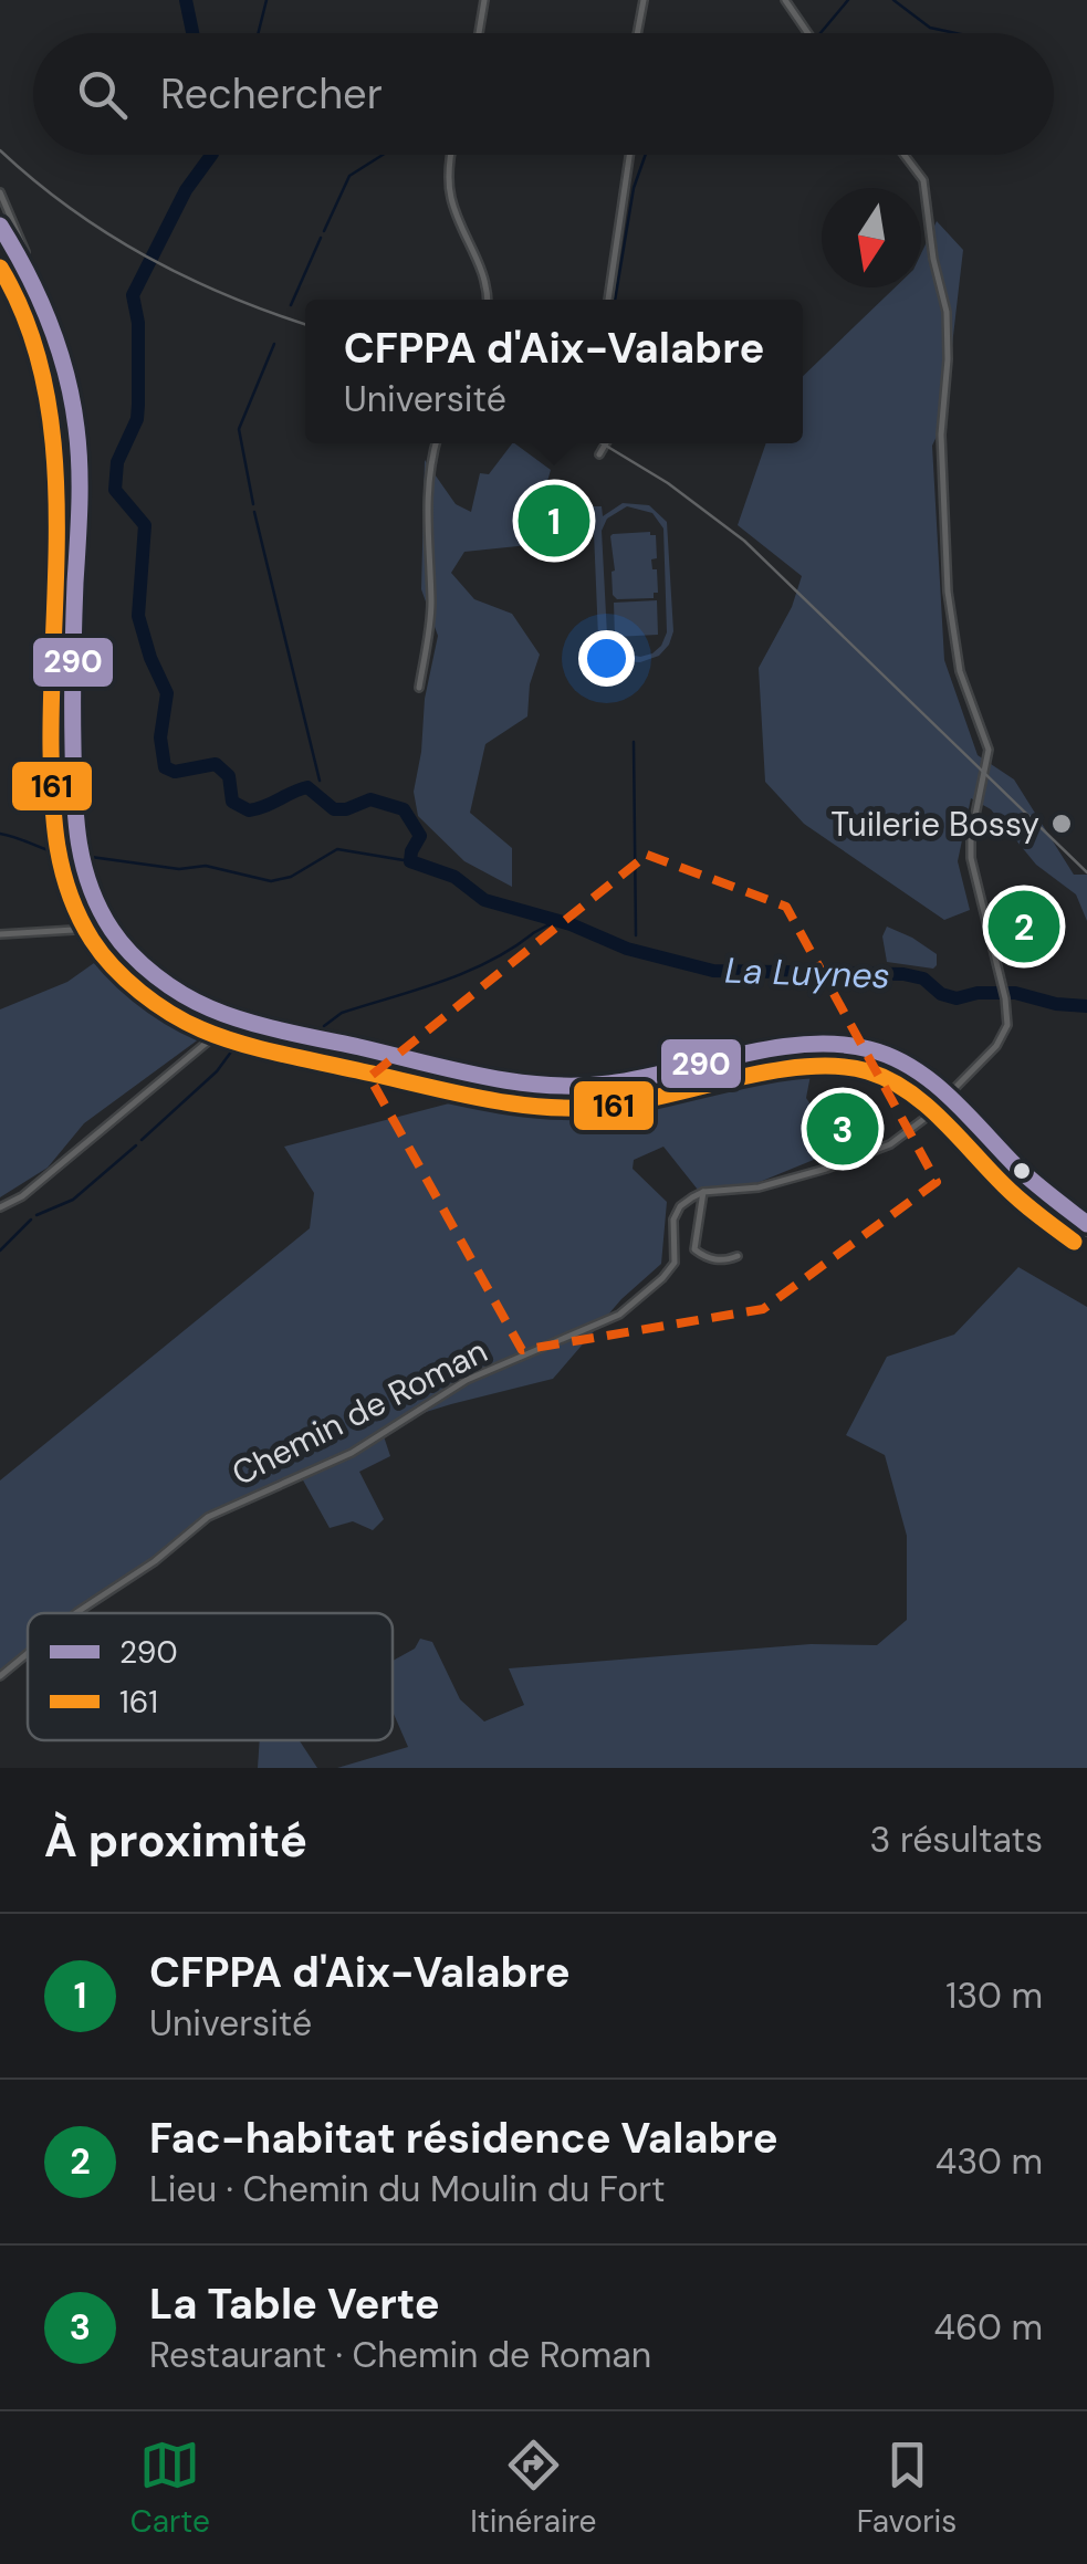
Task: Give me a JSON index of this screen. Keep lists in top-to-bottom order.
{
  "streets": {
    "street": ["Chemin de Roman"]
  },
  "water": ["La Luynes"],
  "places": ["Tuilerie Bossy"],
  "lines": ["transit line 290", "transit line 161"],
  "legend": ["290", "161"],
  "north": "bottom",
  "page": {
    "search": "Rechercher",
    "popup": ["CFPPA d'Aix-Valabre", "Université"],
    "pins": ["1", "2", "3"],
    "heading": ["À proximité", "3 résultats"],
    "list": [
      {
        "mark": "1",
        "name": "CFPPA d'Aix-Valabre",
        "note": "Université",
        "value": "130 m"
      },
      {
        "mark": "2",
        "name": "Fac-habitat résidence Valabre",
        "note": "Lieu · Chemin du Moulin du Fort",
        "value": "430 m"
      },
      {
        "mark": "3",
        "name": "La Table Verte",
        "note": "Restaurant · Chemin de Roman",
        "value": "460 m"
      }
    ],
    "nav": ["Carte", "Itinéraire", "Favoris"]
  }
}
